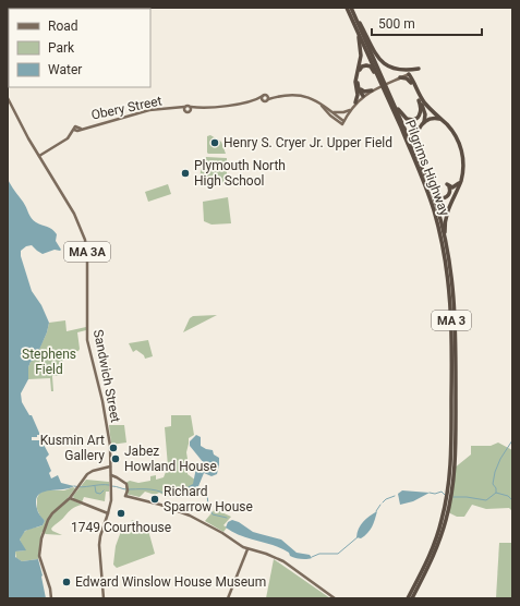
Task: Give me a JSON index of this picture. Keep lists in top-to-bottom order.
{
  "streets": {
    "highway": ["Pilgrims Highway", "MA 3"],
    "main road": ["Obery Street", "MA 3A", "Sandwich Street"]
  },
  "crossings": [
    ["Obery Street", "MA 3A"],
    ["Obery Street", "Sandwich Street"],
    ["MA 3A", "Sandwich Street"]
  ],
  "parks": ["Stephens Field"],
  "places": [
    "Henry S. Cryer Jr. Upper Field",
    "Plymouth North High School",
    "Kusmin Art Gallery",
    "Jabez Howland House",
    "Richard Sparrow House",
    "1749 Courthouse",
    "Edward Winslow House Museum"
  ],
  "legend": ["Road", "Park", "Water"],
  "scale_bar": "500 m"
}
